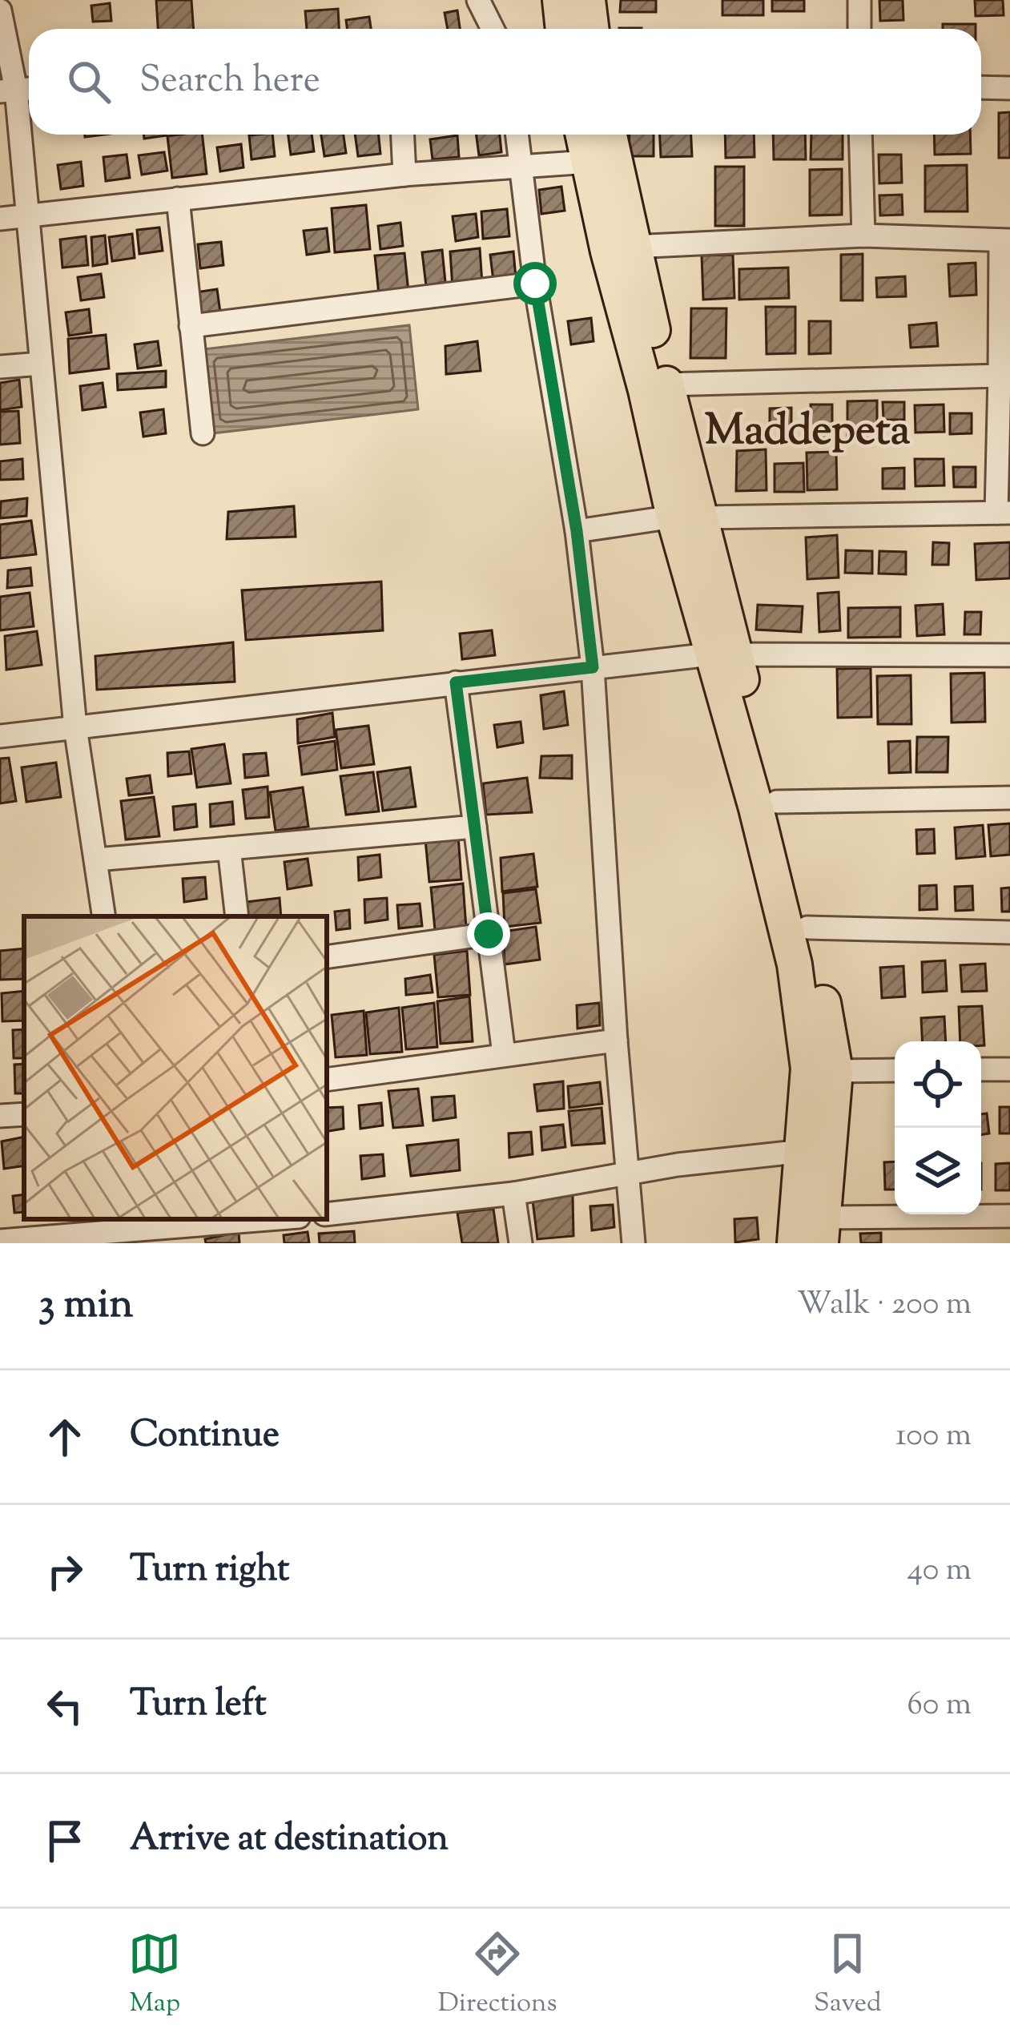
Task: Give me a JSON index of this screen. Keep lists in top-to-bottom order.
{
  "districts": ["Maddepeta"],
  "page": {
    "search": "Search here",
    "heading": ["3 min", "Walk · 200 m"],
    "list": [
      ["Continue", "100 m"],
      ["Turn right", "40 m"],
      ["Turn left", "60 m"],
      "Arrive at destination"
    ],
    "nav": ["Map", "Directions", "Saved"]
  }
}
